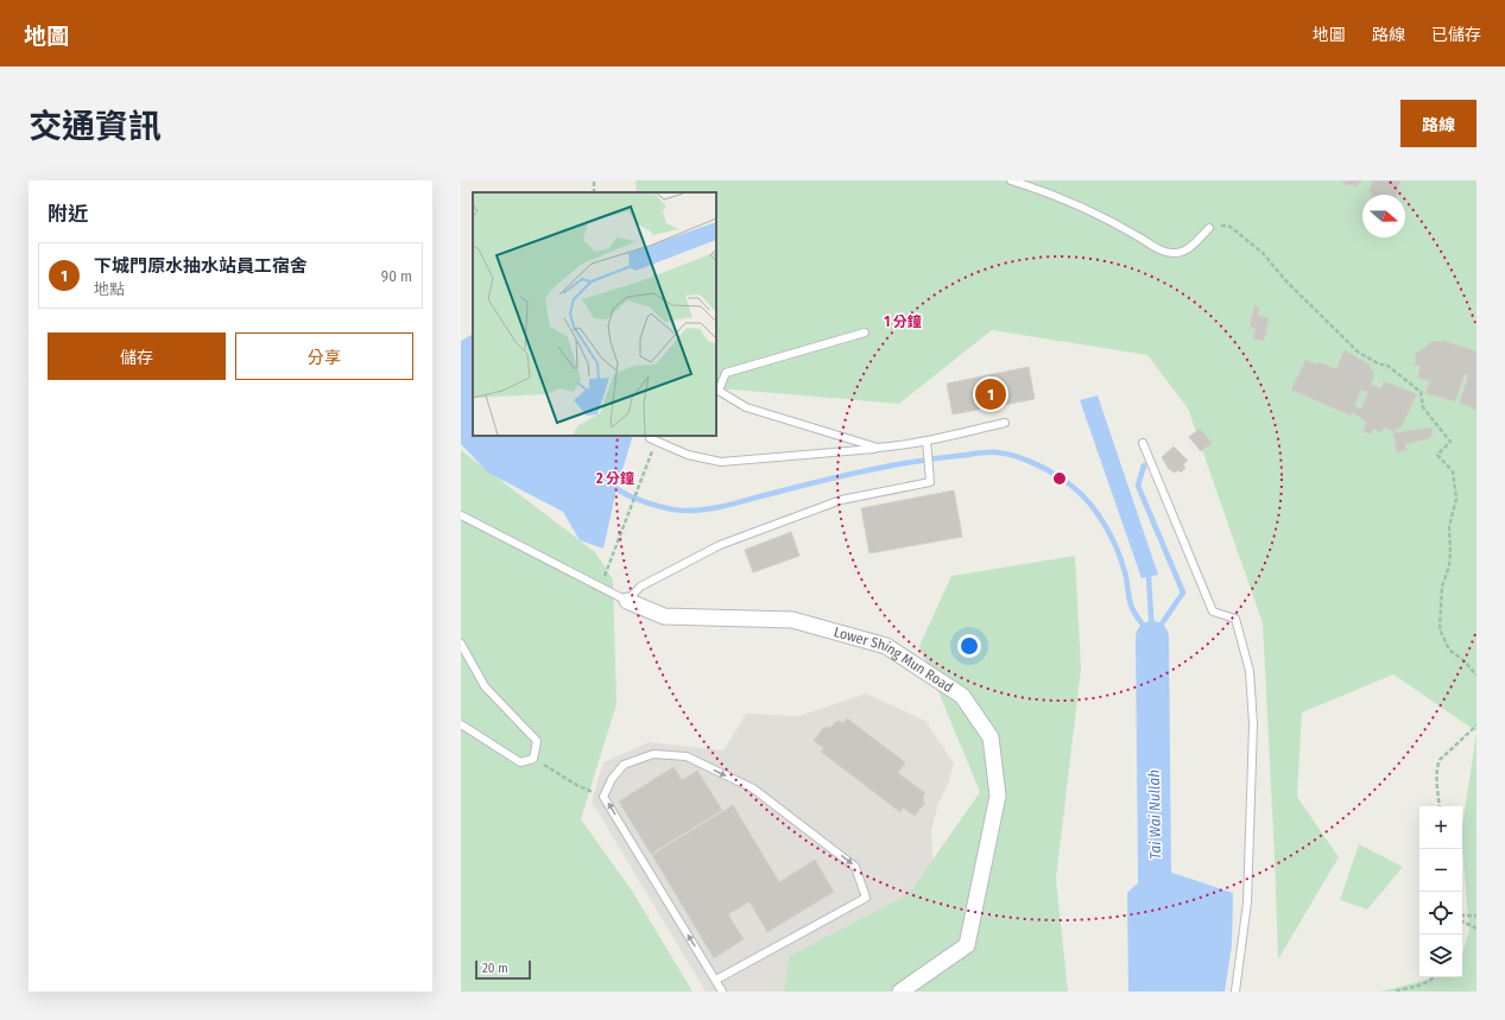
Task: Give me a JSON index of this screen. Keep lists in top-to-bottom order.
{
  "streets": {
    "street": ["Lower Shing Mun Road"]
  },
  "water": ["Tai Wai Nullah"],
  "scale_bar": "20 m",
  "north": "right",
  "page": {
    "header": "地圖",
    "nav": ["地圖", "路線", "已儲存"],
    "title": "交通資訊",
    "buttons": [
      "路線",
      ["儲存", "分享"]
    ],
    "heading": "附近",
    "list": [
      {
        "mark": "1",
        "name": "下城門原水抽水站員工宿舍",
        "note": "地點",
        "value": "90 m"
      }
    ],
    "pins": "1",
    "map_buttons": ["+", "−"],
    "scale": "20 m"
  },
  "rings": ["1 分鐘", "2 分鐘"]
}
